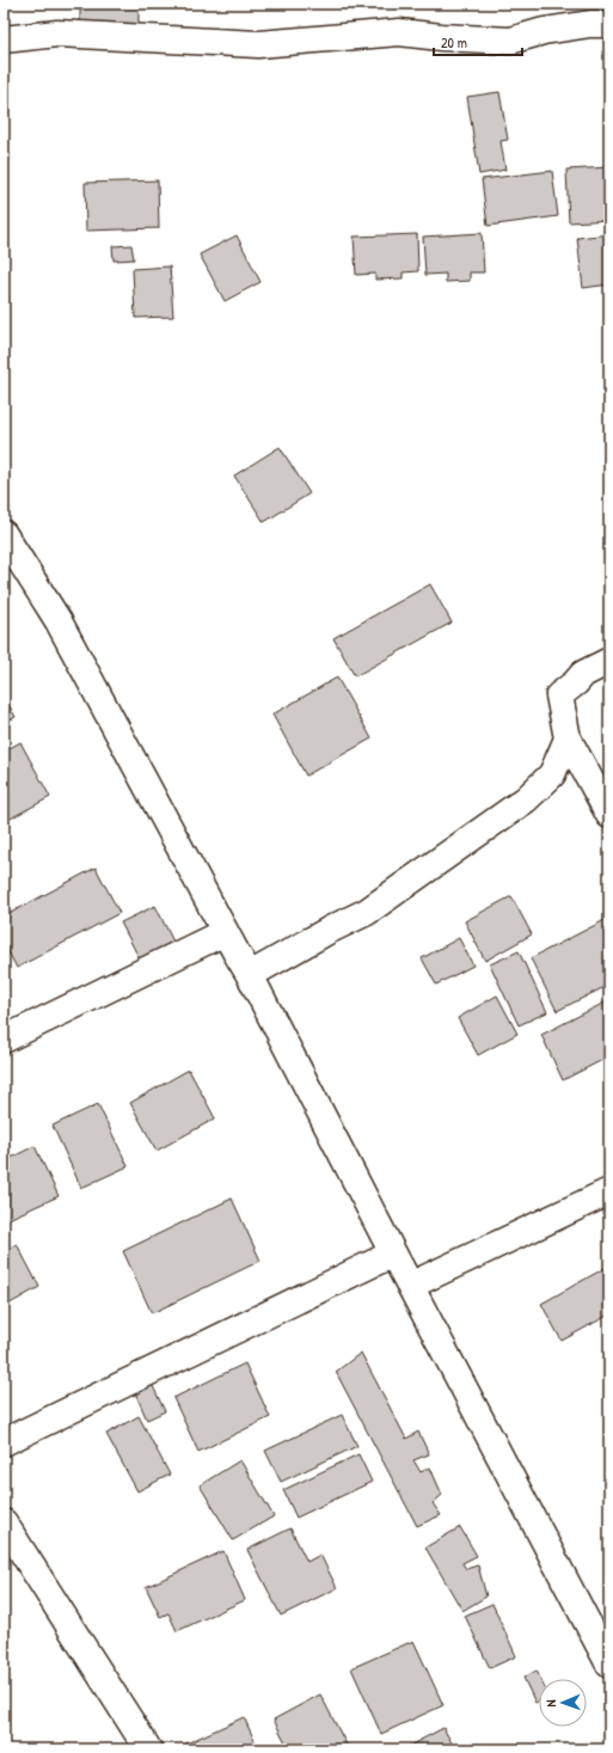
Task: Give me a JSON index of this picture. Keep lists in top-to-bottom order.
{
  "scale_bar": "20 m",
  "north": "left"
}
